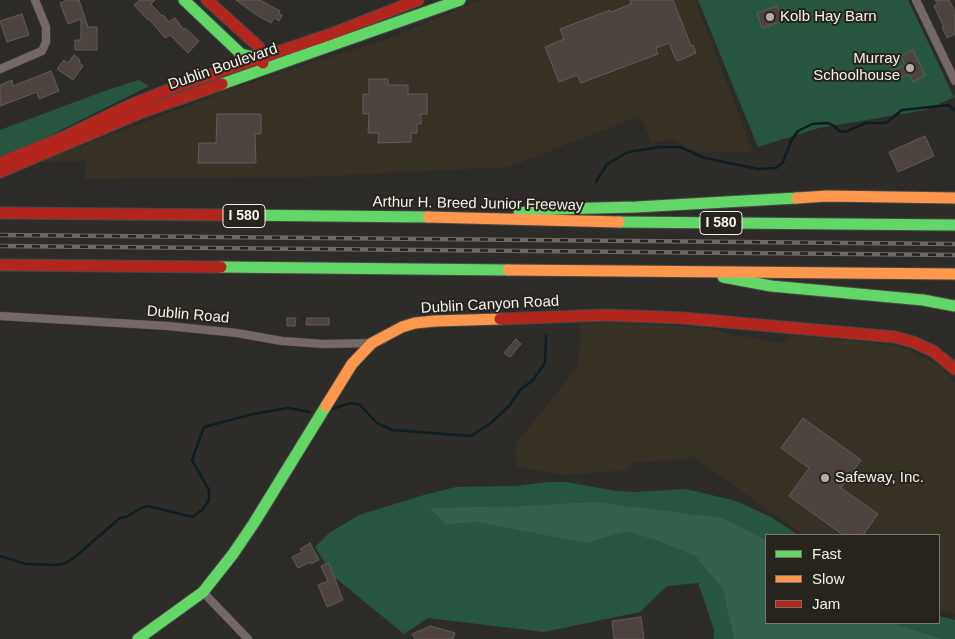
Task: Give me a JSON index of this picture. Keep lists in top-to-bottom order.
{
  "streets": {
    "main road": [
      "Dublin Boulevard",
      "Arthur H. Breed Junior Freeway",
      "I 580",
      "Dublin Canyon Road"
    ],
    "street": ["Dublin Road"]
  },
  "crossings": [
    ["Dublin Canyon Road", "Dublin Road"]
  ],
  "places": ["Kolb Hay Barn", "Murray Schoolhouse", "Safeway, Inc."],
  "legend": ["Fast", "Slow", "Jam"]
}
